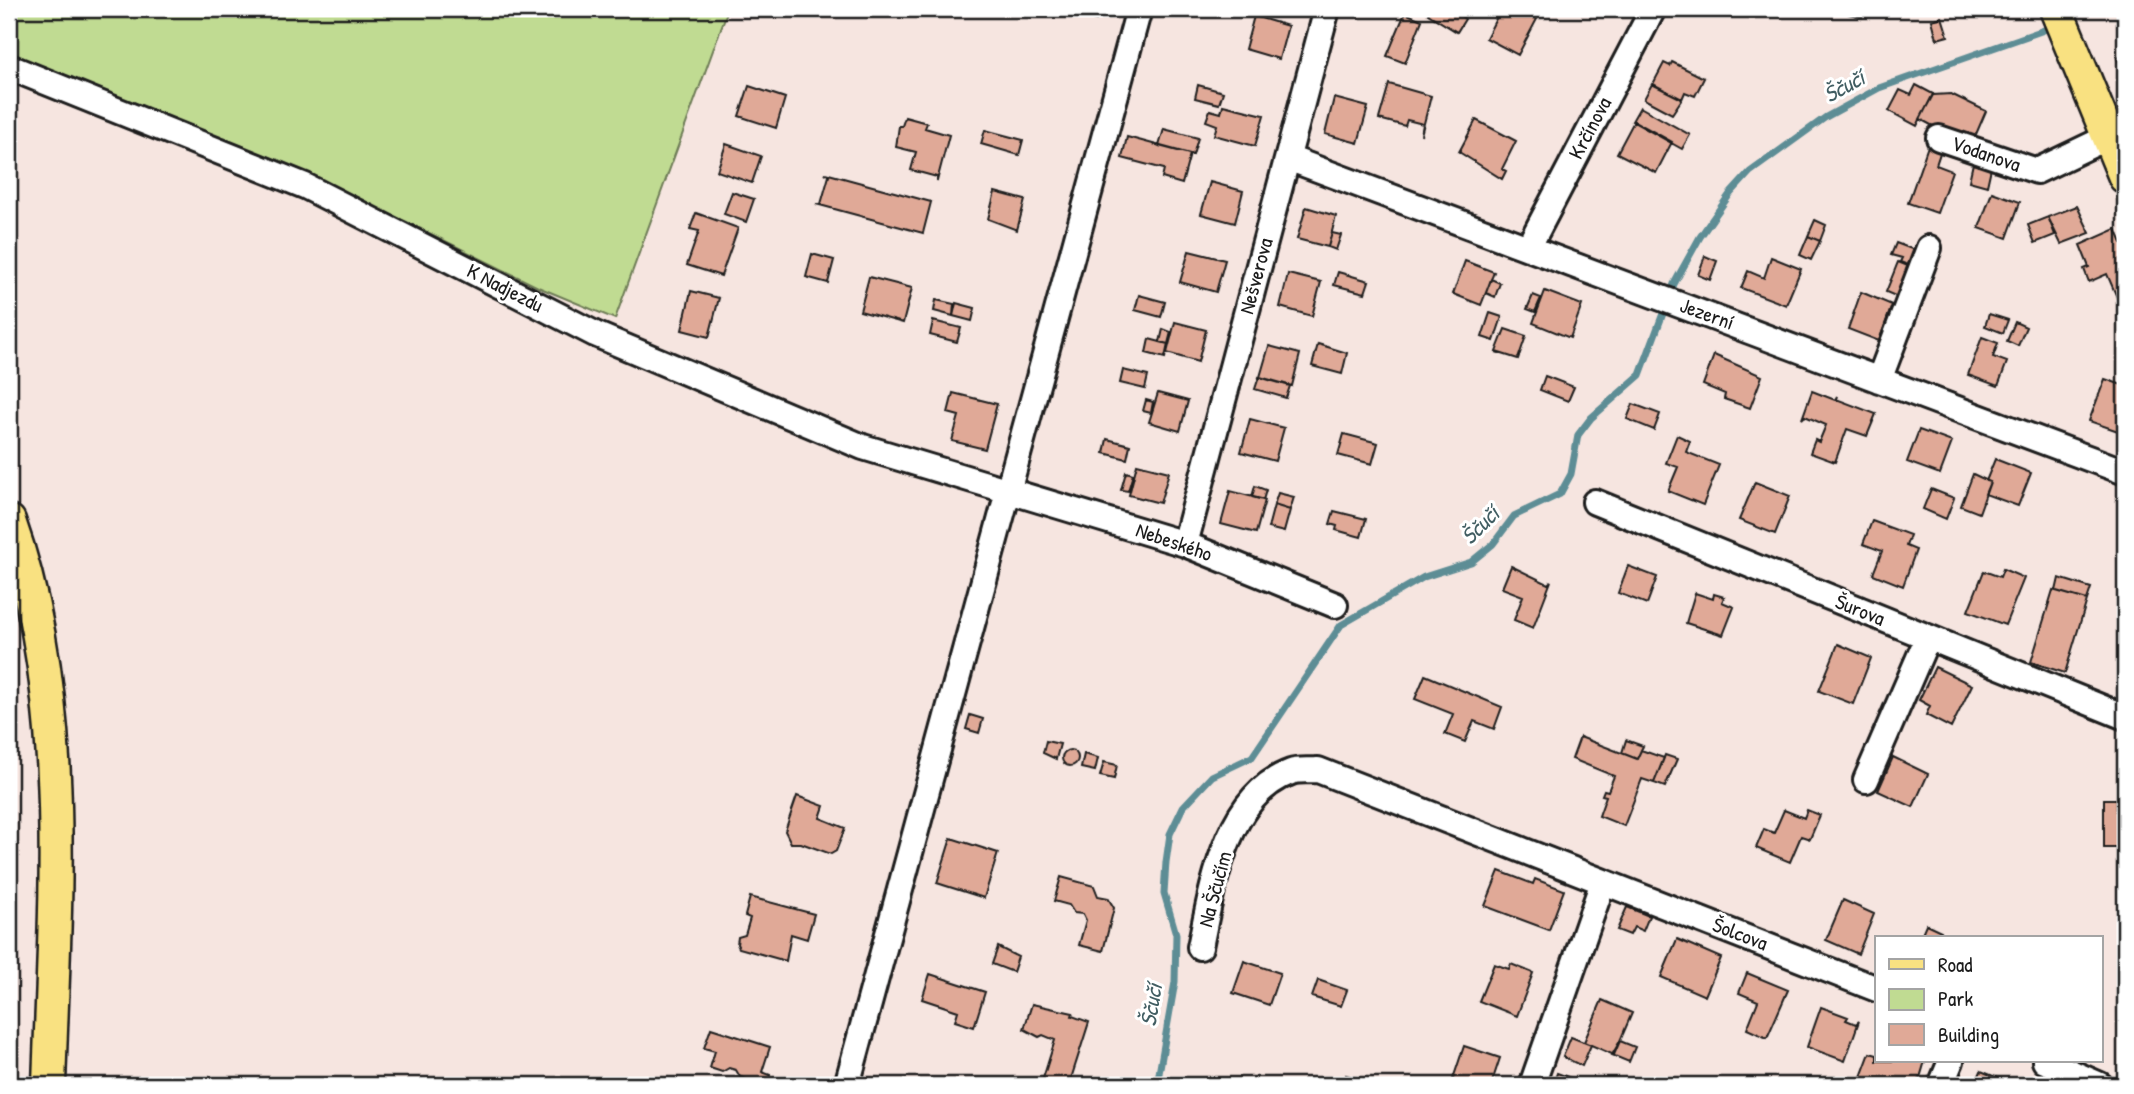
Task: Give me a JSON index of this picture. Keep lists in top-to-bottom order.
{
  "streets": {
    "street": [
      "Krčínova",
      "Vodanova",
      "Nešverova",
      "K Nadjezdu",
      "Jezerní",
      "Nebeského",
      "Šurova",
      "Na Ščučím",
      "Šolcova"
    ]
  },
  "crossings": [
    ["Krčínova", "Jezerní"],
    ["Nešverova", "Jezerní"],
    ["Nešverova", "Nebeského"],
    ["K Nadjezdu", "Nebeského"],
    ["Na Ščučím", "Šolcova"]
  ],
  "water": ["Ščučí"],
  "legend": ["Road", "Park", "Building"]
}
